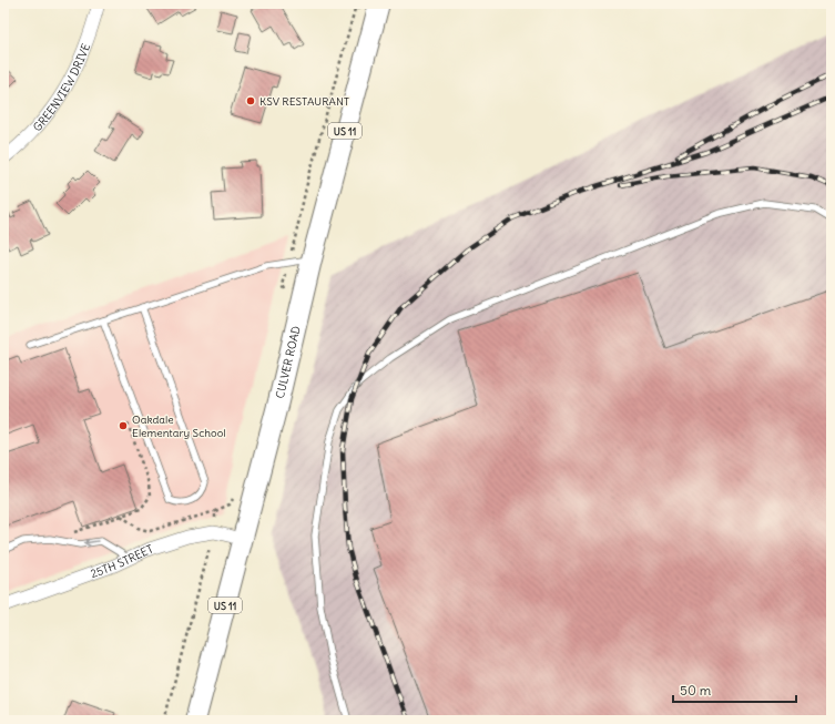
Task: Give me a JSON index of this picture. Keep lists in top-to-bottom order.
{
  "streets": {
    "main road": ["US 11", "CULVER ROAD"],
    "street": ["GREENVIEW DRIVE", "25TH STREET"]
  },
  "crossings": [
    ["CULVER ROAD", "25TH STREET"]
  ],
  "places": ["KSV RESTAURANT", "Oakdale Elementary School"],
  "scale_bar": "50 m"
}
